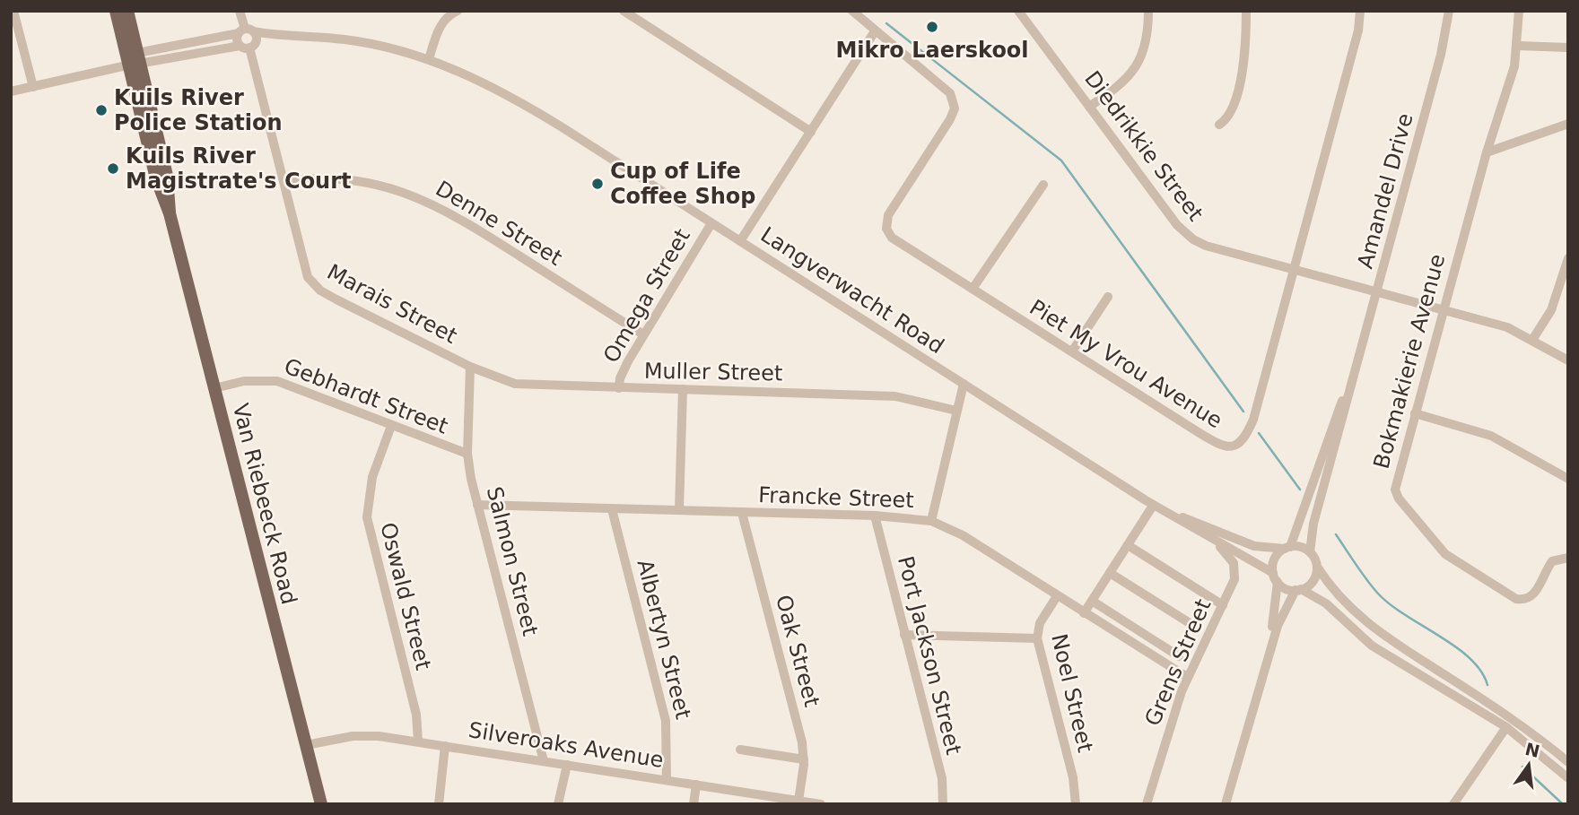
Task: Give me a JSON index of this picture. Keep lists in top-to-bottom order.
{
  "streets": {
    "main road": ["Van Riebeeck Road"],
    "street": [
      "Diedrikkie Street",
      "Amandel Drive",
      "Denne Street",
      "Langverwacht Road",
      "Omega Street",
      "Marais Street",
      "Bokmakierie Avenue",
      "Piet My Vrou Avenue",
      "Muller Street",
      "Gebhardt Street",
      "Francke Street",
      "Salmon Street",
      "Oswald Street",
      "Albertyn Street",
      "Oak Street",
      "Port Jackson Street",
      "Grens Street",
      "Noel Street",
      "Silveroaks Avenue"
    ]
  },
  "crossings": [
    ["Diedrikkie Street", "Amandel Drive"],
    ["Diedrikkie Street", "Bokmakierie Avenue"],
    ["Diedrikkie Street", "Piet My Vrou Avenue"],
    ["Amandel Drive", "Langverwacht Road"],
    ["Denne Street", "Omega Street"],
    ["Denne Street", "Marais Street"],
    ["Langverwacht Road", "Omega Street"],
    ["Langverwacht Road", "Marais Street"],
    ["Langverwacht Road", "Van Riebeeck Road"],
    ["Langverwacht Road", "Grens Street"],
    ["Omega Street", "Muller Street"],
    ["Marais Street", "Muller Street"],
    ["Marais Street", "Salmon Street"],
    ["Muller Street", "Salmon Street"],
    ["Gebhardt Street", "Van Riebeeck Road"],
    ["Gebhardt Street", "Salmon Street"],
    ["Gebhardt Street", "Oswald Street"],
    ["Francke Street", "Salmon Street"],
    ["Francke Street", "Albertyn Street"],
    ["Francke Street", "Oak Street"],
    ["Francke Street", "Port Jackson Street"],
    ["Francke Street", "Grens Street"],
    ["Francke Street", "Noel Street"],
    ["Van Riebeeck Road", "Silveroaks Avenue"],
    ["Salmon Street", "Silveroaks Avenue"],
    ["Oswald Street", "Silveroaks Avenue"],
    ["Albertyn Street", "Silveroaks Avenue"],
    ["Oak Street", "Silveroaks Avenue"]
  ],
  "places": [
    "Mikro Laerskool",
    "Kuils River Police Station",
    "Kuils River Magistrate's Court",
    "Cup of Life Coffee Shop"
  ],
  "north": "top"
}
